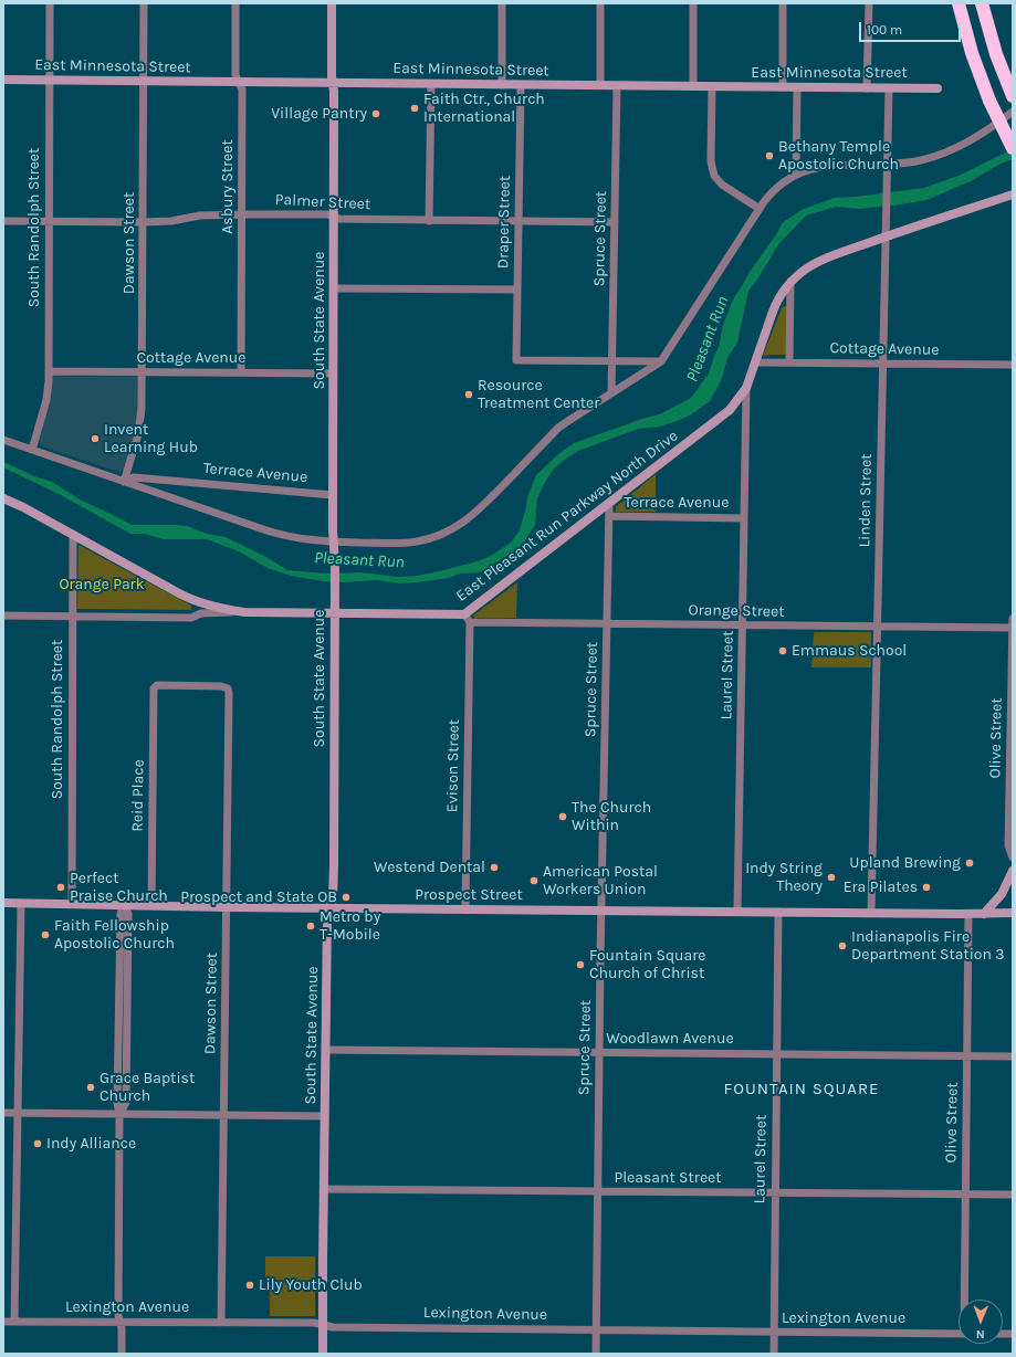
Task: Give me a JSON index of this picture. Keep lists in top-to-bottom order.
{
  "streets": {
    "street": [
      "East Minnesota Street",
      "Asbury Street",
      "Palmer Street",
      "Draper Street",
      "South Randolph Street",
      "Spruce Street",
      "Dawson Street",
      "South State Avenue",
      "Cottage Avenue",
      "Terrace Avenue",
      "Linden Street",
      "East Pleasant Run Parkway North Drive",
      "Orange Street",
      "Laurel Street",
      "Olive Street",
      "Evison Street",
      "Reid Place",
      "Prospect Street",
      "Woodlawn Avenue",
      "Pleasant Street",
      "Lexington Avenue"
    ]
  },
  "crossings": [
    ["East Minnesota Street", "Asbury Street"],
    ["East Minnesota Street", "Draper Street"],
    ["East Minnesota Street", "South Randolph Street"],
    ["East Minnesota Street", "Spruce Street"],
    ["East Minnesota Street", "Dawson Street"],
    ["East Minnesota Street", "South State Avenue"],
    ["East Minnesota Street", "Linden Street"],
    ["Asbury Street", "Palmer Street"],
    ["Asbury Street", "Cottage Avenue"],
    ["Palmer Street", "Draper Street"],
    ["Palmer Street", "South Randolph Street"],
    ["Palmer Street", "Spruce Street"],
    ["Palmer Street", "Dawson Street"],
    ["Palmer Street", "South State Avenue"],
    ["Draper Street", "Spruce Street"],
    ["South Randolph Street", "Cottage Avenue"],
    ["South Randolph Street", "East Pleasant Run Parkway North Drive"],
    ["South Randolph Street", "Prospect Street"],
    ["Spruce Street", "Terrace Avenue"],
    ["Spruce Street", "East Pleasant Run Parkway North Drive"],
    ["Spruce Street", "Orange Street"],
    ["Spruce Street", "Prospect Street"],
    ["Spruce Street", "Woodlawn Avenue"],
    ["Spruce Street", "Pleasant Street"],
    ["Spruce Street", "Lexington Avenue"],
    ["Dawson Street", "Cottage Avenue"],
    ["Dawson Street", "Terrace Avenue"],
    ["Dawson Street", "Reid Place"],
    ["Dawson Street", "Prospect Street"],
    ["Dawson Street", "Lexington Avenue"],
    ["South State Avenue", "Cottage Avenue"],
    ["South State Avenue", "Terrace Avenue"],
    ["South State Avenue", "East Pleasant Run Parkway North Drive"],
    ["South State Avenue", "Prospect Street"],
    ["South State Avenue", "Woodlawn Avenue"],
    ["South State Avenue", "Pleasant Street"],
    ["South State Avenue", "Lexington Avenue"],
    ["Cottage Avenue", "Linden Street"],
    ["Cottage Avenue", "East Pleasant Run Parkway North Drive"],
    ["Terrace Avenue", "Laurel Street"],
    ["Linden Street", "East Pleasant Run Parkway North Drive"],
    ["Linden Street", "Orange Street"],
    ["Linden Street", "Prospect Street"],
    ["East Pleasant Run Parkway North Drive", "Laurel Street"],
    ["Orange Street", "Laurel Street"],
    ["Orange Street", "Olive Street"],
    ["Orange Street", "Evison Street"],
    ["Laurel Street", "Prospect Street"],
    ["Laurel Street", "Woodlawn Avenue"],
    ["Laurel Street", "Pleasant Street"],
    ["Laurel Street", "Lexington Avenue"],
    ["Olive Street", "Prospect Street"],
    ["Olive Street", "Woodlawn Avenue"],
    ["Olive Street", "Pleasant Street"],
    ["Evison Street", "Prospect Street"],
    ["Reid Place", "Prospect Street"]
  ],
  "districts": ["FOUNTAIN SQUARE"],
  "water": ["Pleasant Run"],
  "parks": ["Orange Park"],
  "places": [
    "Faith Ctr., Church International",
    "Village Pantry",
    "Bethany Temple Apostolic Church",
    "Resource Treatment Center",
    "Invent Learning Hub",
    "Emmaus School",
    "The Church Within",
    "Upland Brewing",
    "Westend Dental",
    "Indy String Theory",
    "American Postal Workers Union",
    "Perfect Praise Church",
    "Era Pilates",
    "Prospect and State OB",
    "Metro by T-Mobile",
    "Faith Fellowship Apostolic Church",
    "Indianapolis Fire Department Station 3",
    "Fountain Square Church of Christ",
    "Grace Baptist Church",
    "Indy Alliance",
    "Lily Youth Club"
  ],
  "scale_bar": "100 m",
  "north": "bottom"
}
